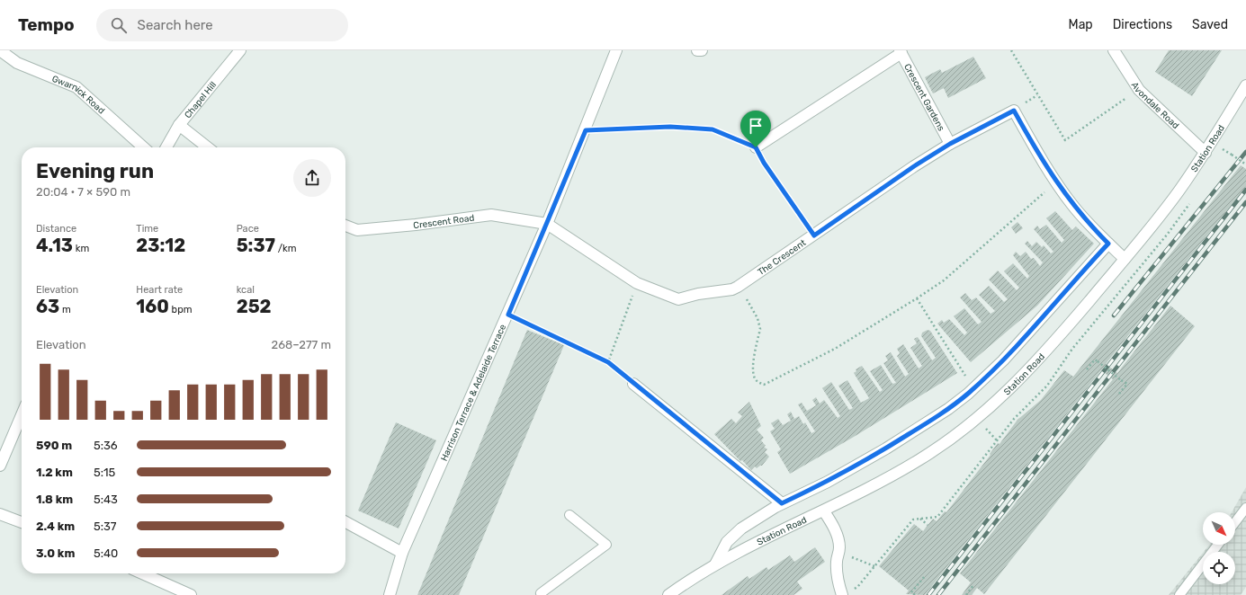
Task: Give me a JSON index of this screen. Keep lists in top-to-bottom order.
{
  "streets": {
    "street": [
      "Gwarnick Road",
      "Crescent Gardens",
      "Chapel Hill",
      "Avondale Road",
      "Station Road",
      "Crescent Road",
      "The Crescent",
      "Harrison Terrace & Adelaide Terrace"
    ]
  },
  "crossings": [
    ["Crescent Gardens", "The Crescent"],
    ["Avondale Road", "Station Road"],
    ["Station Road", "The Crescent"],
    ["Crescent Road", "The Crescent"],
    ["Crescent Road", "Harrison Terrace & Adelaide Terrace"],
    ["The Crescent", "Harrison Terrace & Adelaide Terrace"]
  ],
  "north": "bottom right",
  "page": {
    "header": "Tempo",
    "search": "Search here",
    "nav": ["Map", "Directions", "Saved"],
    "heading": ["Evening run", "20:04 · 7 × 590 m"],
    "stats": [
      ["Distance", "4.13 km"],
      ["Time", "23:12"],
      ["Pace", "5:37 /km"],
      ["Elevation", "63 m"],
      ["Heart rate", "160 bpm"],
      ["kcal", "252"]
    ],
    "chart": ["Elevation", "268–277 m"],
    "list": [
      {
        "name": "590 m",
        "note": "5:36"
      },
      {
        "name": "1.2 km",
        "note": "5:15"
      },
      {
        "name": "1.8 km",
        "note": "5:43"
      },
      {
        "name": "2.4 km",
        "note": "5:37"
      },
      {
        "name": "3.0 km",
        "note": "5:40"
      }
    ]
  }
}
